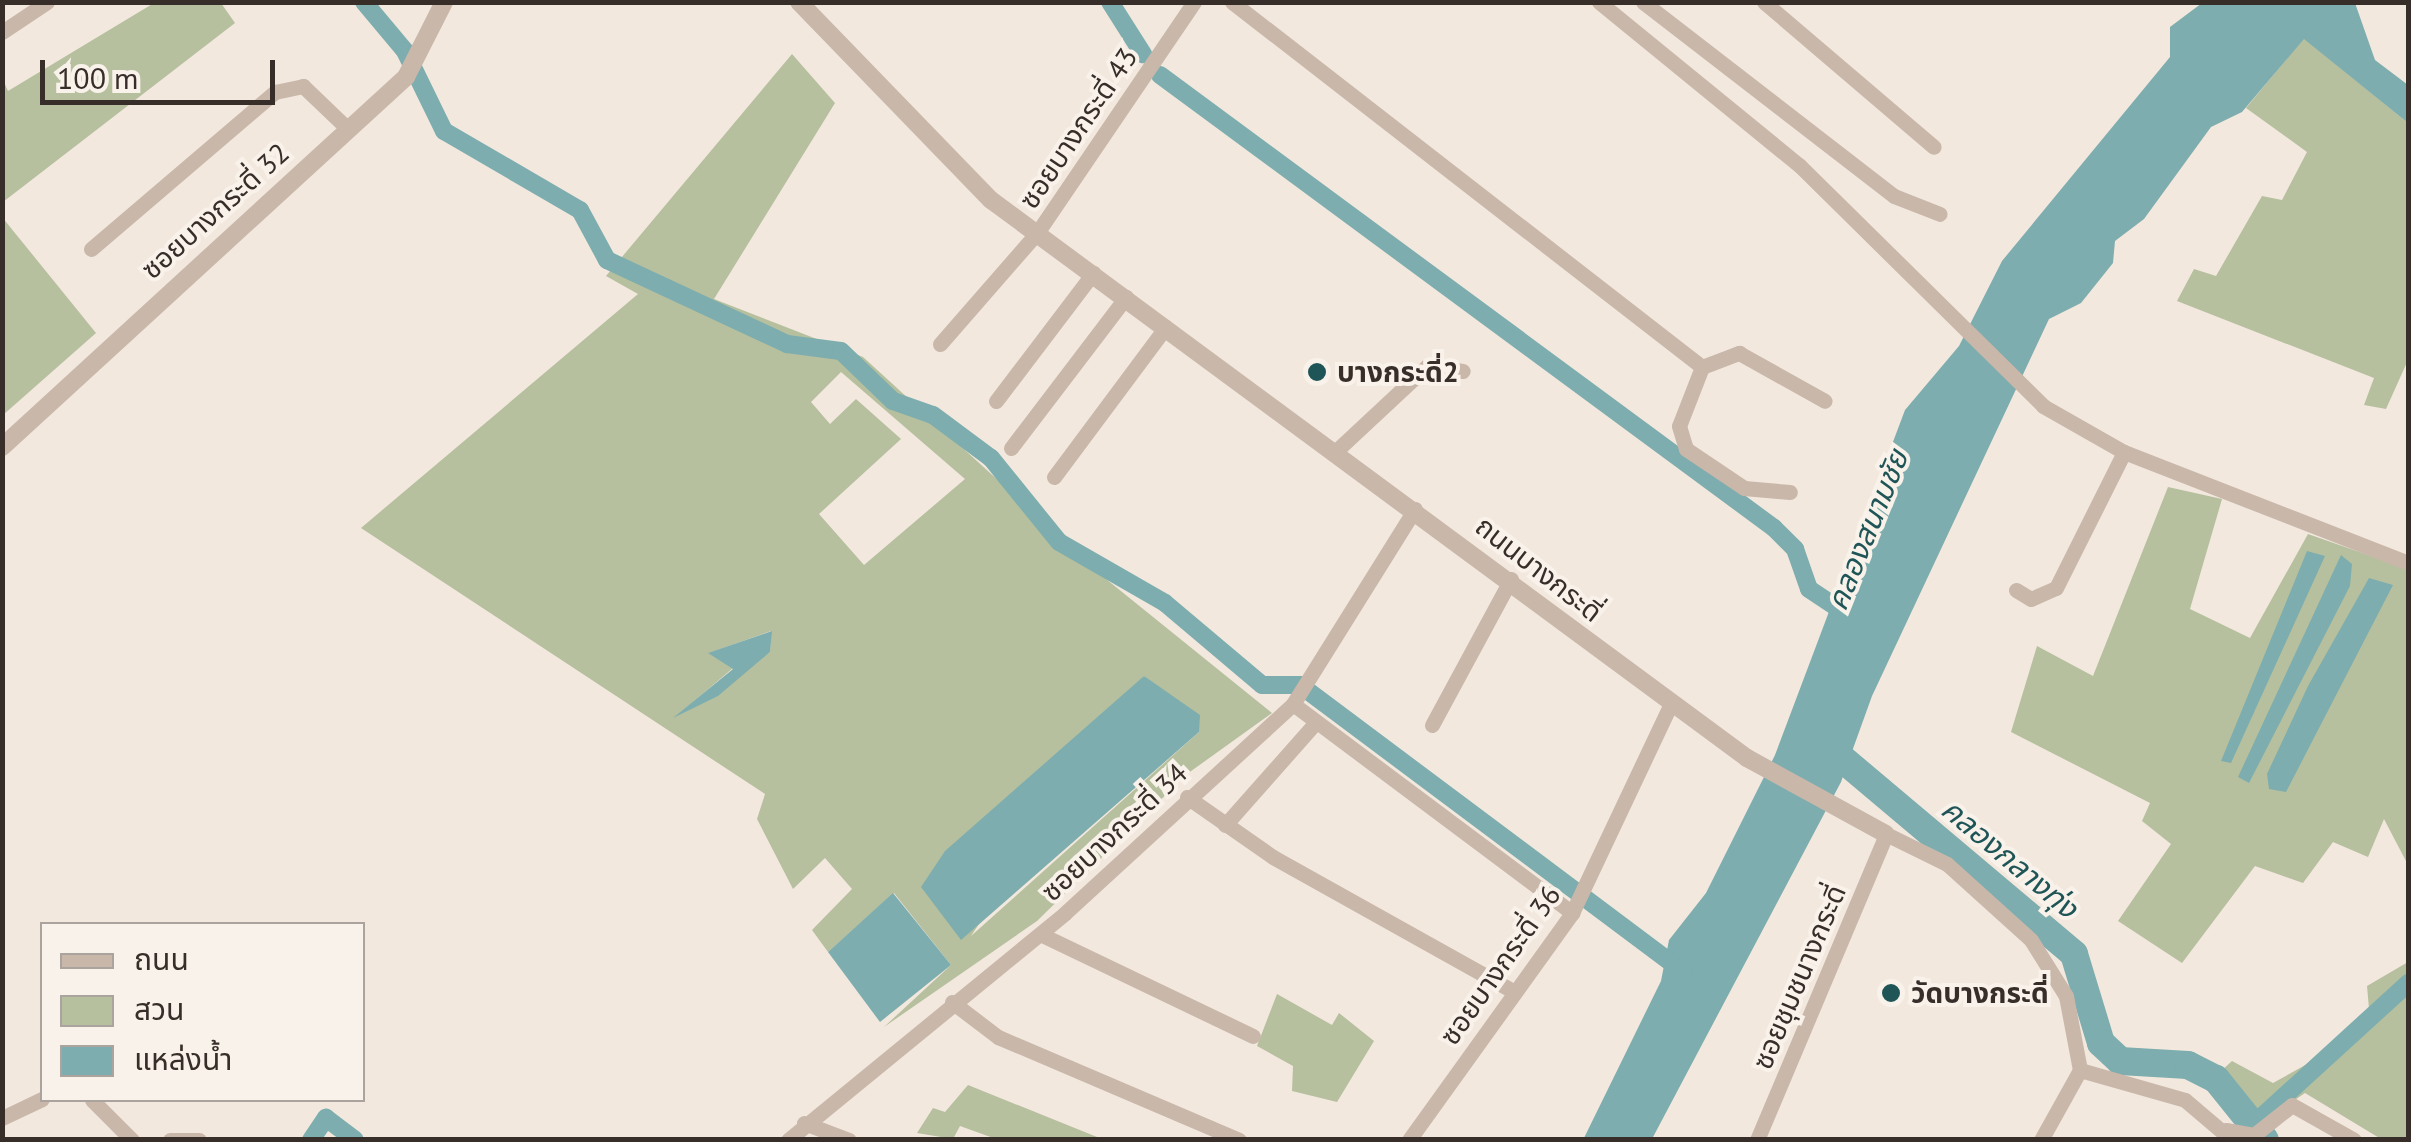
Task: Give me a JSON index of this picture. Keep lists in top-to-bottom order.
{
  "streets": {
    "street": [
      "ซอยบางกระดี่ 43",
      "ซอยบางกระดี่ 32",
      "ถนนบางกระดี่",
      "ซอยบางกระดี่ 34",
      "ซอยบางกระดี่ 36",
      "ซอยชุมชนางกระดี่"
    ]
  },
  "crossings": [
    ["ซอยบางกระดี่ 43", "ถนนบางกระดี่"],
    ["ถนนบางกระดี่", "ซอยบางกระดี่ 34"],
    ["ถนนบางกระดี่", "ซอยบางกระดี่ 36"],
    ["ถนนบางกระดี่", "ซอยชุมชนางกระดี่"]
  ],
  "water": ["คลองสนามชัย", "คลองกลางทุ่ง"],
  "places": ["บางกระดี่2", "วัดบางกระดี่"],
  "legend": ["ถนน", "สวน", "แหล่งน้ำ"],
  "scale_bar": "100 m"
}
